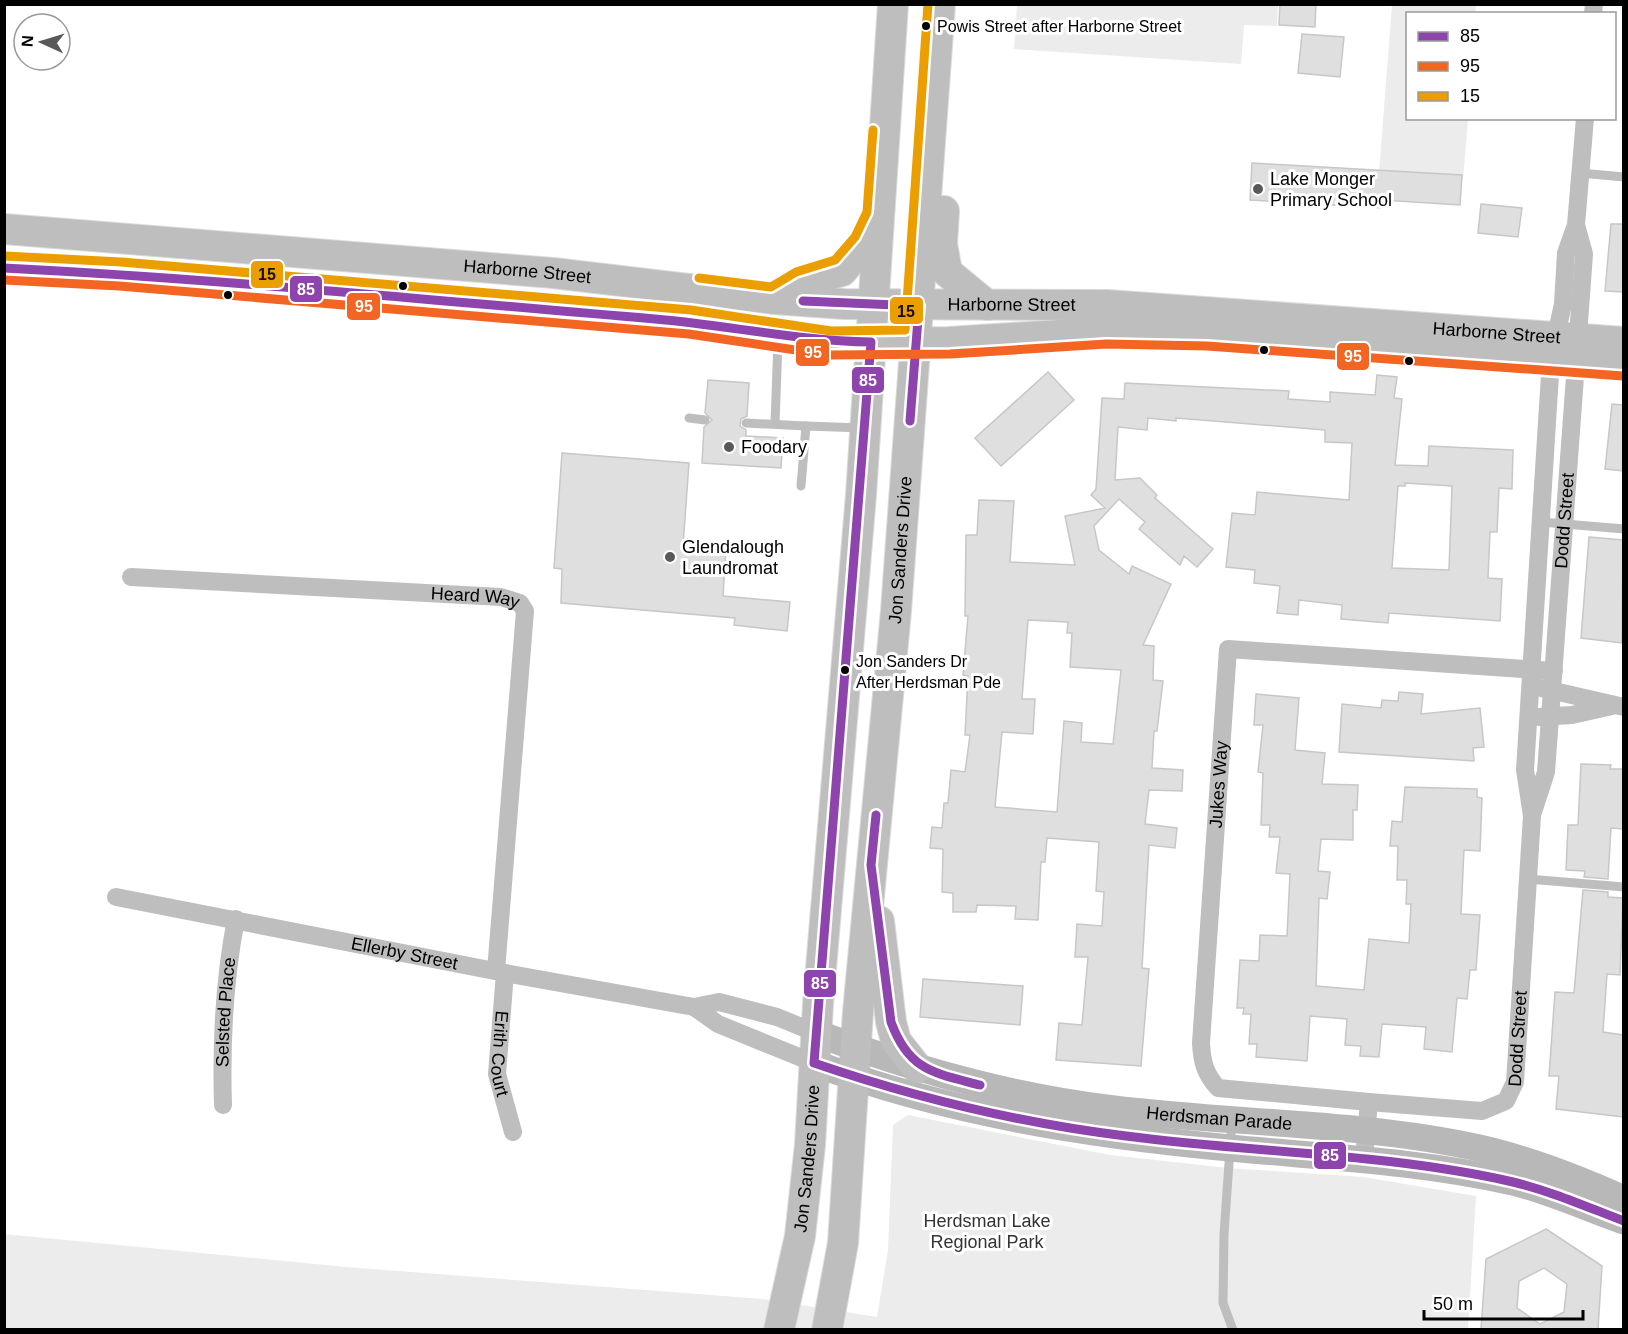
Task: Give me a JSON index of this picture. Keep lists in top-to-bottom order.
{
  "streets": {
    "main road": ["Harborne Street", "Jon Sanders Drive", "Herdsman Parade"],
    "street": [
      "Dodd Street",
      "Heard Way",
      "Jukes Way",
      "Ellerby Street",
      "Selsted Place",
      "Erith Court"
    ]
  },
  "crossings": [
    ["Harborne Street", "Dodd Street"],
    ["Harborne Street", "Jon Sanders Drive"],
    ["Dodd Street", "Jukes Way"],
    ["Jon Sanders Drive", "Ellerby Street"],
    ["Jon Sanders Drive", "Herdsman Parade"],
    ["Heard Way", "Ellerby Street"],
    ["Heard Way", "Erith Court"],
    ["Ellerby Street", "Selsted Place"],
    ["Ellerby Street", "Erith Court"],
    ["Ellerby Street", "Herdsman Parade"]
  ],
  "parks": ["Herdsman Lake Regional Park"],
  "places": [
    "Powis Street after Harborne Street",
    "Lake Monger Primary School",
    "Foodary",
    "Glendalough Laundromat",
    "Jon Sanders Dr After Herdsman Pde"
  ],
  "lines": ["transit line 15", "transit line 85", "transit line 95"],
  "legend": ["85", "95", "15"],
  "scale_bar": "50 m",
  "north": "left"
}
